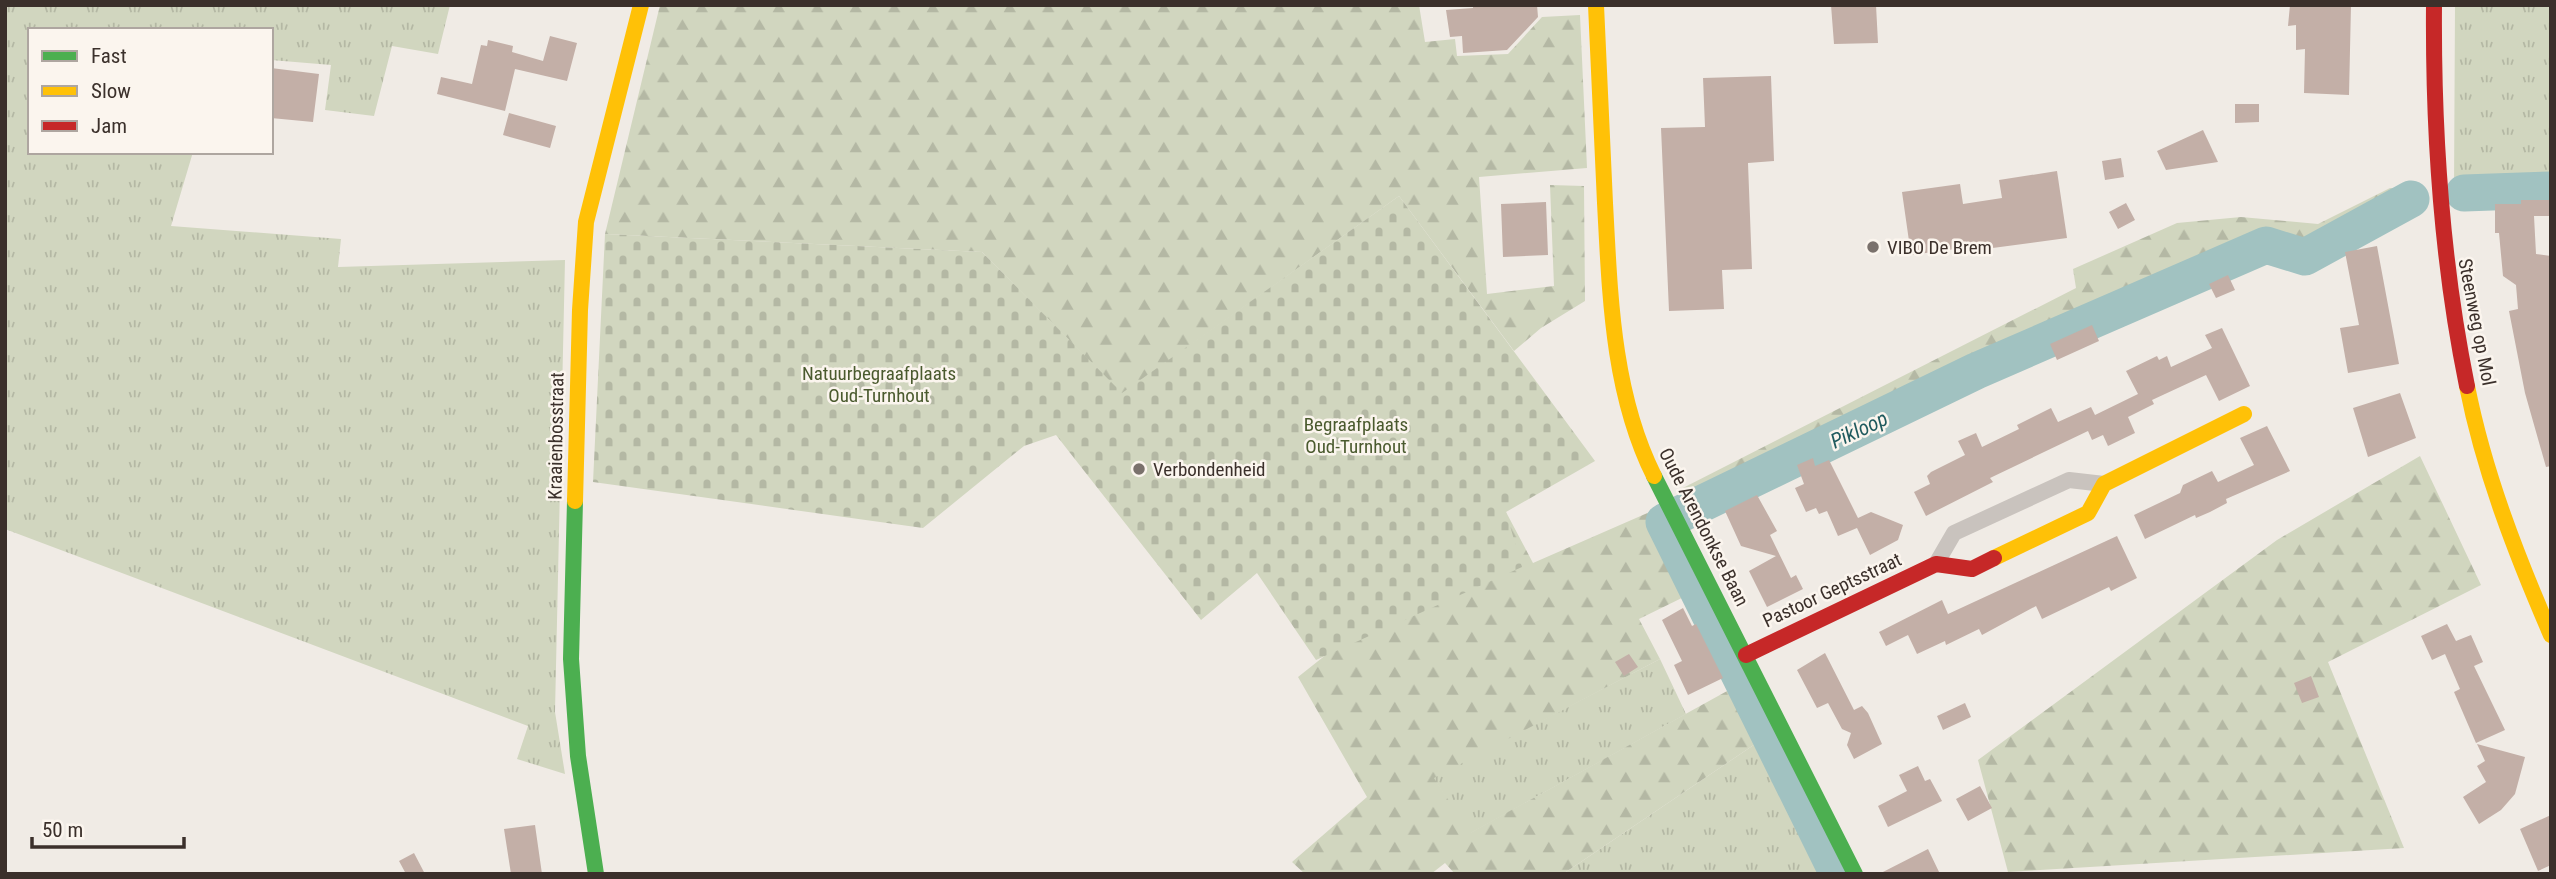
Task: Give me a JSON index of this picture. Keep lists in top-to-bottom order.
{
  "streets": {
    "street": [
      "Steenweg op Mol",
      "Kraaienbosstraat",
      "Oude Arendonkse Baan",
      "Pastoor Geptsstraat"
    ]
  },
  "crossings": [
    ["Oude Arendonkse Baan", "Pastoor Geptsstraat"]
  ],
  "water": ["Pikloop"],
  "parks": ["Natuurbegraafplaats Oud-Turnhout", "Begraafplaats Oud-Turnhout"],
  "places": ["VIBO De Brem", "Verbondenheid"],
  "legend": ["Fast", "Slow", "Jam"],
  "scale_bar": "50 m"
}
